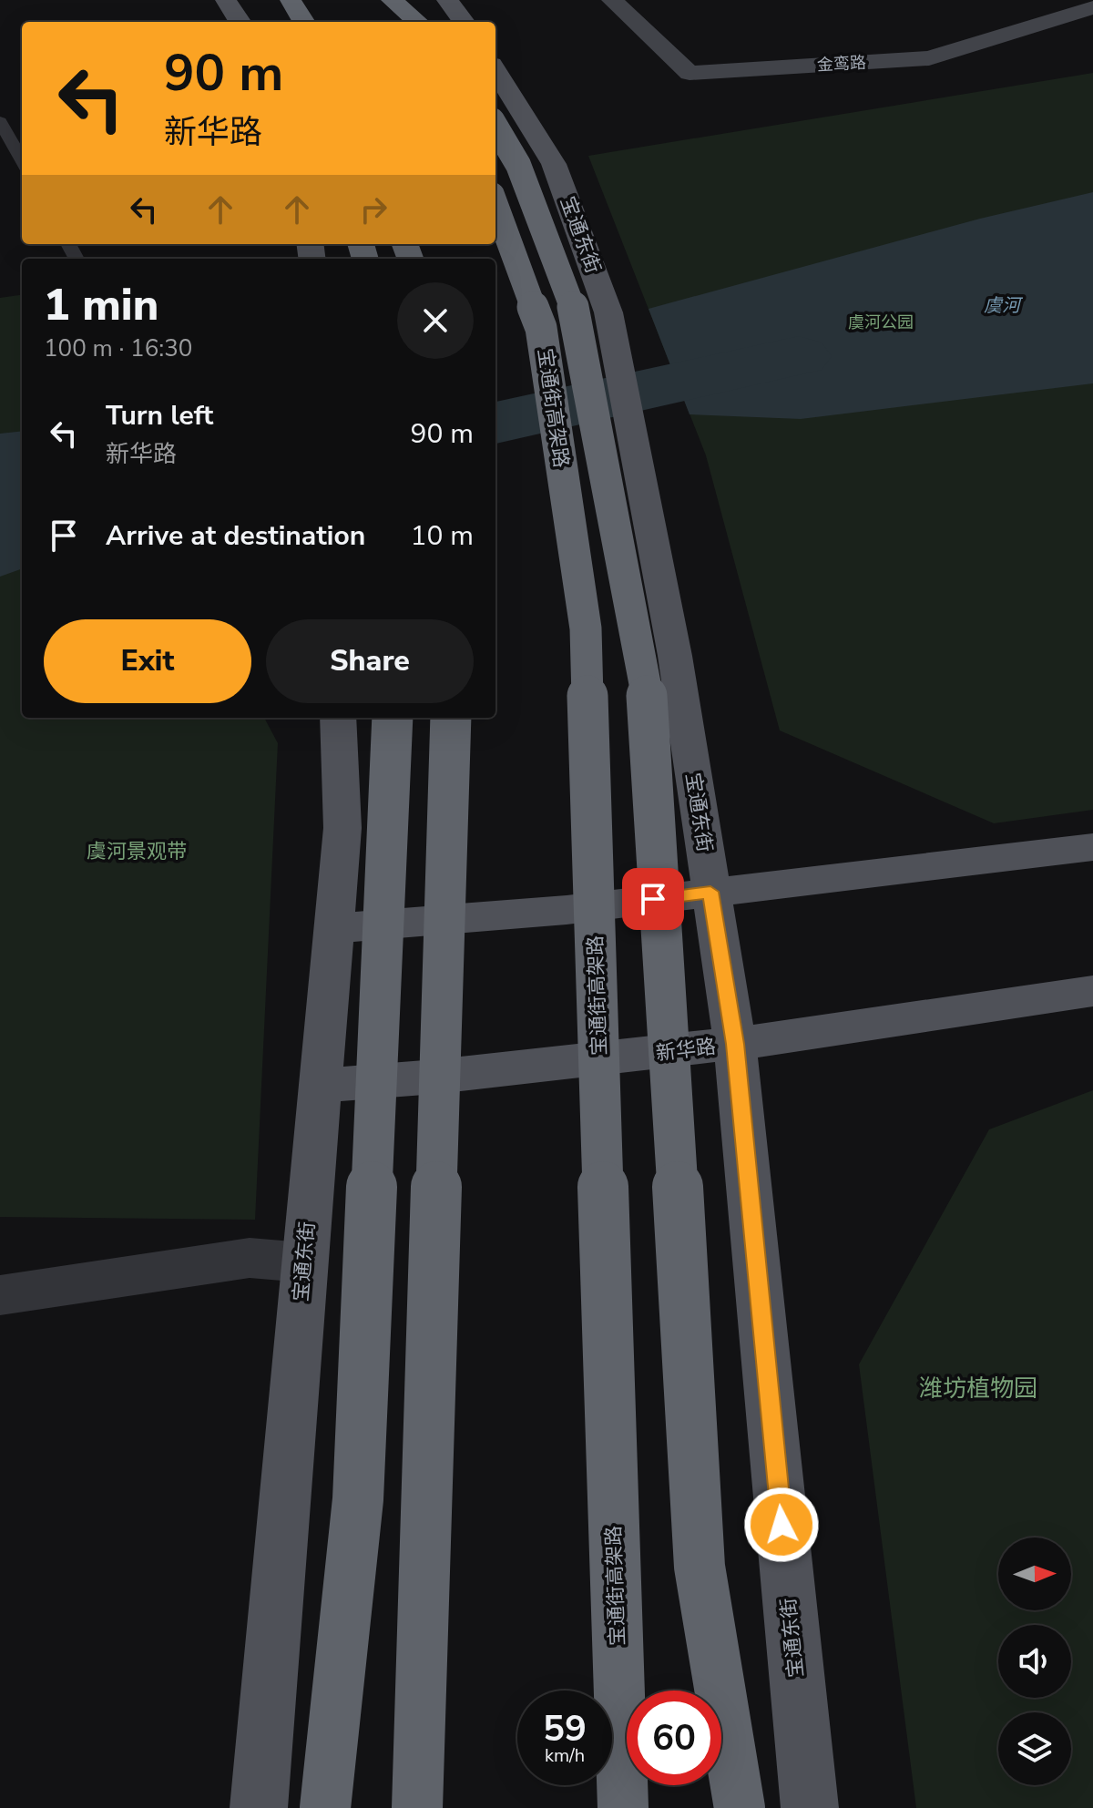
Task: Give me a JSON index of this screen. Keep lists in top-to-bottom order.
{
  "streets": {
    "highway": ["宝通街高架路"],
    "main road": ["宝通东街", "新华路"],
    "street": ["金鸾路"]
  },
  "crossings": [
    ["宝通东街", "新华路"]
  ],
  "water": ["虞河"],
  "parks": ["虞河公园", "虞河景观带", "潍坊植物园"],
  "north": "right",
  "page": {
    "turn": ["90 m", "新华路"],
    "heading": ["1 min", "100 m · 16:30"],
    "list": [
      {
        "name": "Turn left",
        "note": "新华路",
        "value": "90 m"
      },
      {
        "name": "Arrive at destination",
        "value": "10 m"
      }
    ],
    "buttons": ["Exit", "Share"],
    "speed": "59 km/h",
    "limit": "60"
  }
}
